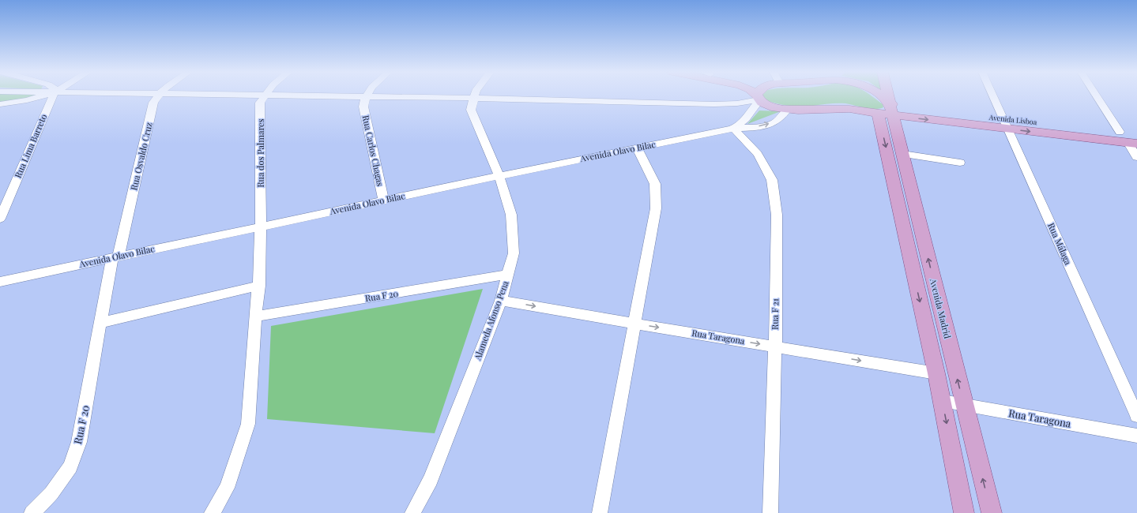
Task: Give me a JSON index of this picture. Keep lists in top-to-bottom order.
{
  "streets": {
    "main road": ["Avenida Lisboa", "Avenida Madrid"],
    "street": [
      "Rua Lima Barreto",
      "Rua Carlos Chagas",
      "Avenida Olavo Bilac",
      "Rua dos Palmares",
      "Rua Osvaldo Cruz",
      "Rua Málaga",
      "Rua F 20",
      "Rua F 21",
      "Alameda Afonso Pena",
      "Rua Taragona"
    ]
  },
  "crossings": [
    ["Avenida Lisboa", "Avenida Olavo Bilac"],
    ["Avenida Lisboa", "Rua Málaga"],
    ["Avenida Lisboa", "Avenida Madrid"],
    ["Rua Carlos Chagas", "Avenida Olavo Bilac"],
    ["Avenida Olavo Bilac", "Rua dos Palmares"],
    ["Avenida Olavo Bilac", "Rua Osvaldo Cruz"],
    ["Avenida Olavo Bilac", "Rua F 20"],
    ["Avenida Olavo Bilac", "Rua F 21"],
    ["Avenida Olavo Bilac", "Alameda Afonso Pena"],
    ["Rua Osvaldo Cruz", "Rua F 20"],
    ["Rua F 20", "Alameda Afonso Pena"],
    ["Avenida Madrid", "Rua Taragona"],
    ["Rua F 21", "Rua Taragona"],
    ["Alameda Afonso Pena", "Rua Taragona"]
  ],
  "one_way": ["Rua Taragona"]
}
